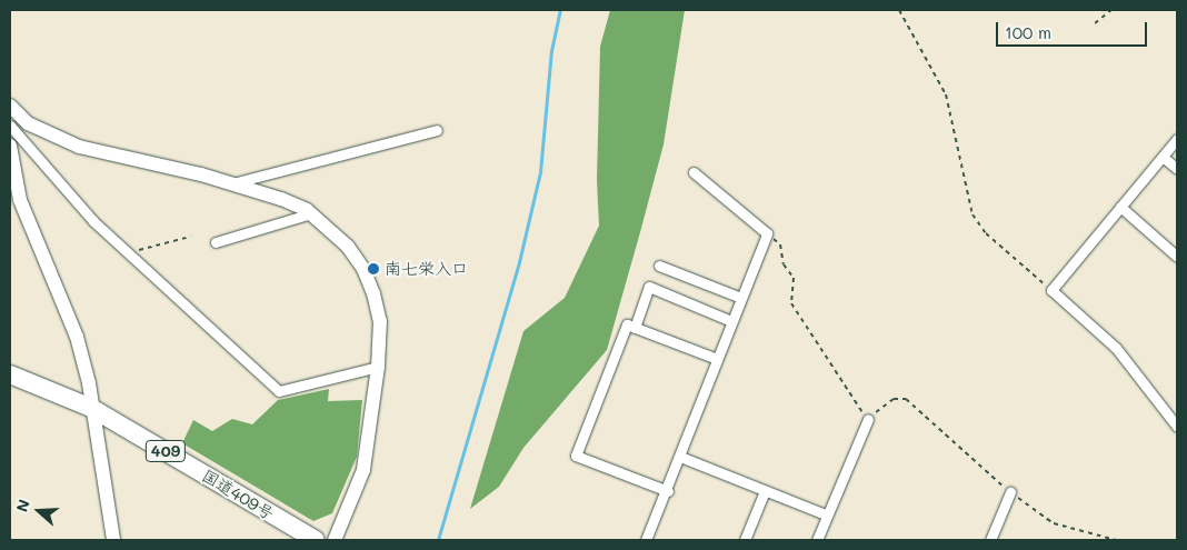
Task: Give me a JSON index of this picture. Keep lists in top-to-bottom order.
{
  "streets": {
    "highway": ["409", "国道409号"]
  },
  "places": ["南七栄入口"],
  "scale_bar": "100 m",
  "north": "left"
}
